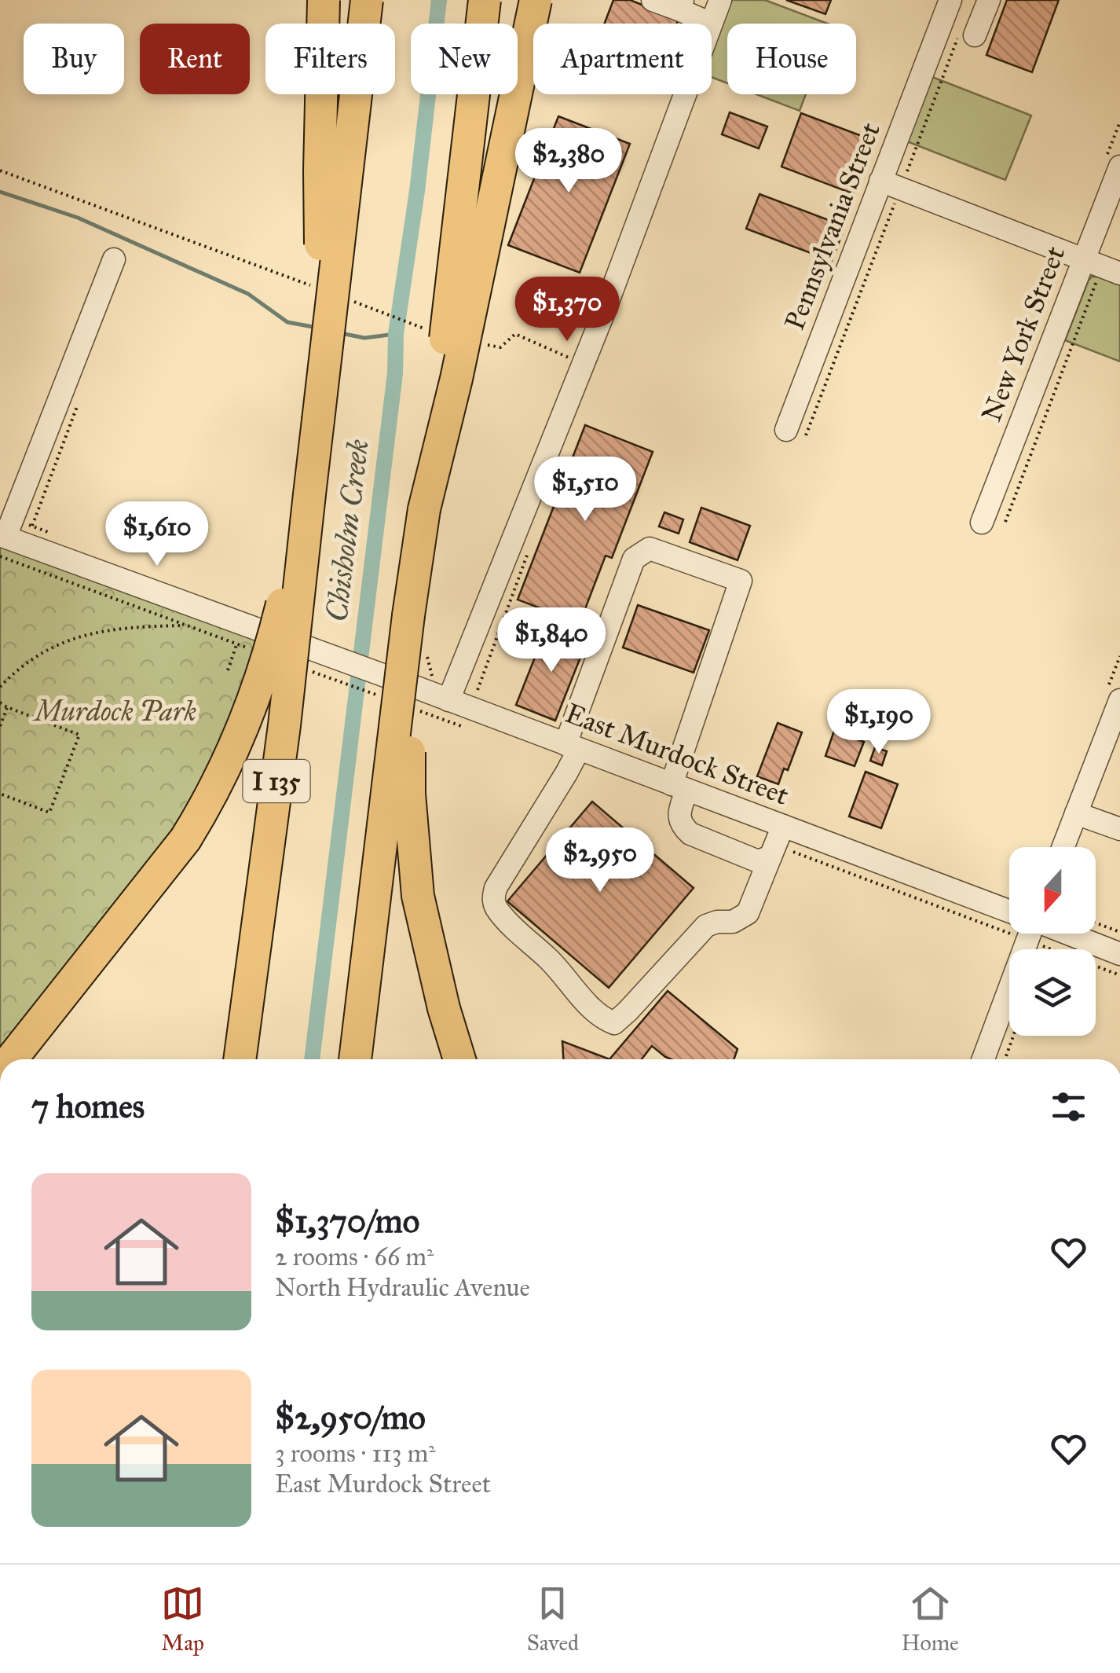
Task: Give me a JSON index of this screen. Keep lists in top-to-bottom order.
{
  "streets": {
    "highway": ["I 135"],
    "street": ["Pennsylvania Street", "New York Street", "East Murdock Street"]
  },
  "water": ["Chisholm Creek"],
  "parks": ["Murdock Park"],
  "north": "bottom",
  "page": {
    "chip": [
      "Buy",
      "Rent",
      "Filters",
      "New",
      "Apartment",
      "House"
    ],
    "price": [
      "$2,380",
      "$1,370",
      "$1,510",
      "$1,610",
      "$1,840",
      "$1,190",
      "$2,950"
    ],
    "heading": "7 homes",
    "list": [
      {
        "name": "$1,370/mo",
        "note": "2 rooms · 66 m² · North Hydraulic Avenue"
      },
      {
        "name": "$2,950/mo",
        "note": "3 rooms · 113 m² · East Murdock Street"
      }
    ],
    "tabs": ["Map", "Saved", "Home"]
  }
}
